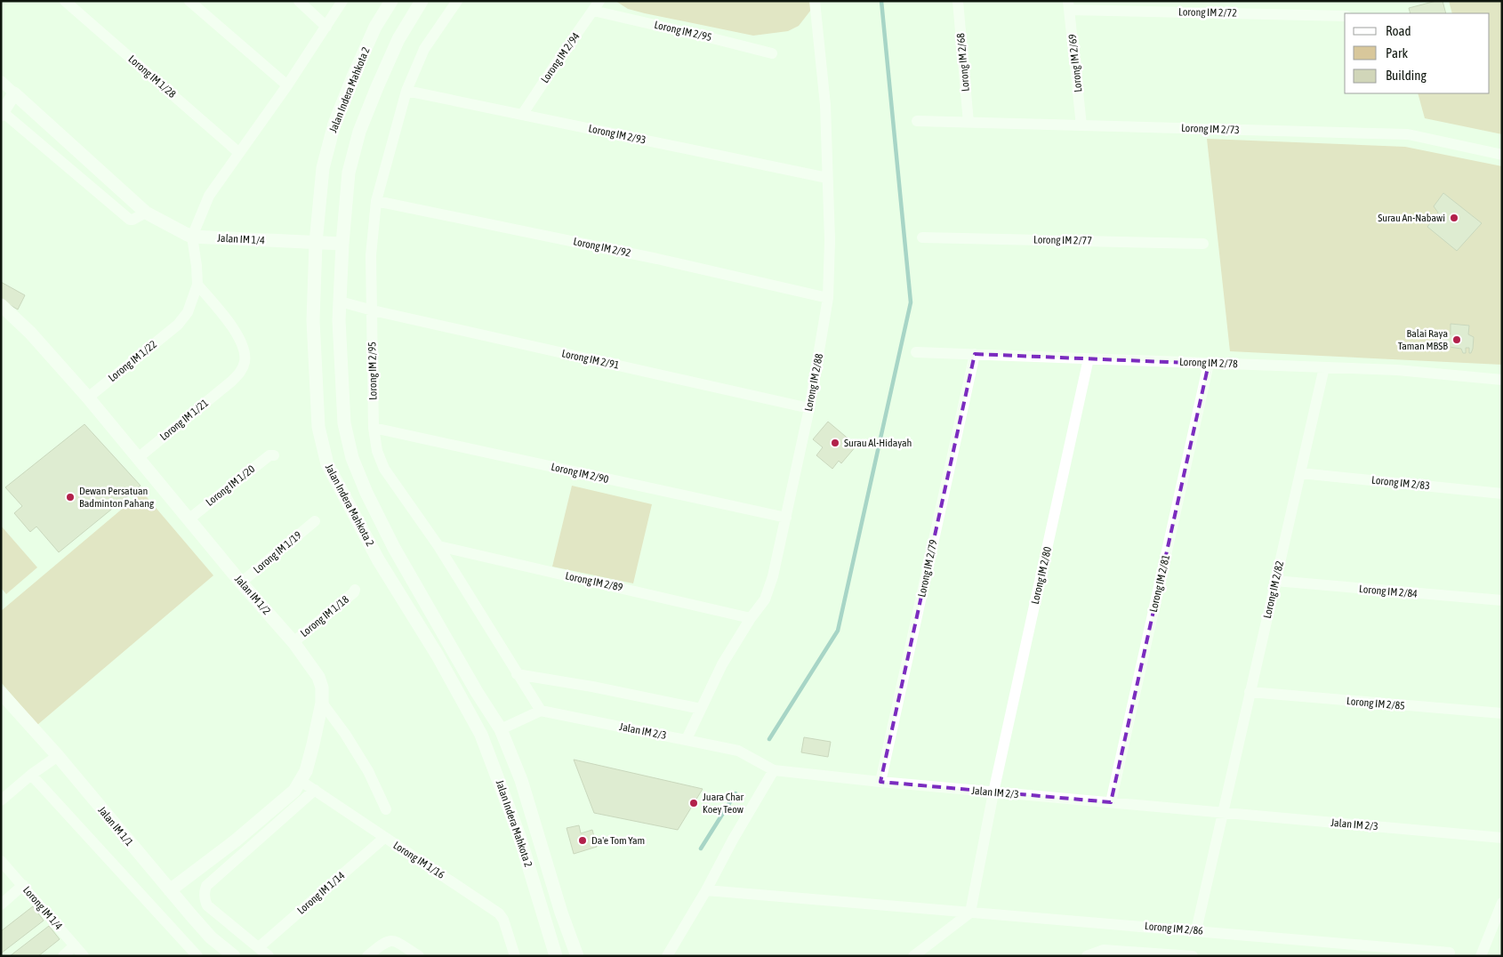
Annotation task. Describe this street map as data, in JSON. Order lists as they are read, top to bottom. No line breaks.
{"streets":{"street":["Lorong IM 2/72","Lorong IM 2/95","Lorong IM 2/94","Lorong IM 2/68","Lorong IM 2/69","Lorong IM 1/28","Jalan Indera Mahkota 2","Lorong IM 2/73","Lorong IM 2/93","Jalan IM 1/4","Lorong IM 2/77","Lorong IM 2/92","Lorong IM 2/91","Lorong IM 1/22","Lorong IM 2/78","Lorong IM 2/88","Lorong IM 1/21","Lorong IM 2/90","Lorong IM 2/83","Lorong IM 1/20","Lorong IM 1/19","Lorong IM 2/79","Lorong IM 2/80","Lorong IM 2/89","Lorong IM 2/81","Lorong IM 2/82","Lorong IM 2/84","Jalan IM 1/2","Lorong IM 1/18","Lorong IM 2/85","Jalan IM 2/3","Jalan IM 1/1","Lorong IM 1/16","Lorong IM 1/14","Lorong IM 1/4","Lorong IM 2/86"]},"crossings":[["Lorong IM 2/72","Lorong IM 2/69"],["Lorong IM 2/95","Lorong IM 2/94"],["Lorong IM 2/95","Lorong IM 2/93"],["Lorong IM 2/95","Lorong IM 2/92"],["Lorong IM 2/95","Lorong IM 2/91"],["Lorong IM 2/95","Lorong IM 2/90"],["Lorong IM 2/95","Lorong IM 2/89"],["Lorong IM 2/95","Jalan IM 2/3"],["Lorong IM 2/94","Lorong IM 2/93"],["Lorong IM 2/68","Lorong IM 2/73"],["Lorong IM 2/69","Lorong IM 2/73"],["Jalan Indera Mahkota 2","Jalan IM 1/4"],["Jalan Indera Mahkota 2","Lorong IM 2/91"],["Lorong IM 2/93","Lorong IM 2/88"],["Lorong IM 2/92","Lorong IM 2/88"],["Lorong IM 2/91","Lorong IM 2/88"],["Lorong IM 1/22","Lorong IM 1/21"],["Lorong IM 1/22","Jalan IM 1/2"],["Lorong IM 2/78","Lorong IM 2/79"],["Lorong IM 2/78","Lorong IM 2/80"],["Lorong IM 2/78","Lorong IM 2/81"],["Lorong IM 2/78","Lorong IM 2/82"],["Lorong IM 2/88","Lorong IM 2/90"],["Lorong IM 2/88","Lorong IM 2/89"],["Lorong IM 2/88","Jalan IM 2/3"],["Lorong IM 1/21","Jalan IM 1/2"],["Lorong IM 2/83","Lorong IM 2/82"],["Lorong IM 1/20","Jalan IM 1/2"],["Lorong IM 1/19","Jalan IM 1/2"],["Lorong IM 2/79","Jalan IM 2/3"],["Lorong IM 2/80","Jalan IM 2/3"],["Lorong IM 2/80","Lorong IM 2/86"],["Lorong IM 2/81","Jalan IM 2/3"],["Lorong IM 2/82","Lorong IM 2/84"],["Lorong IM 2/82","Lorong IM 2/85"],["Lorong IM 2/82","Jalan IM 2/3"],["Lorong IM 2/82","Lorong IM 2/86"],["Jalan IM 1/2","Lorong IM 1/18"],["Jalan IM 1/2","Jalan IM 1/1"],["Jalan IM 1/2","Lorong IM 1/16"],["Lorong IM 1/16","Lorong IM 1/14"]],"places":["Surau An-Nabawi","Balai Raya Taman MBSB","Surau Al-Hidayah","Dewan Persatuan Badminton Pahang","Juara Char Koey Teow","Da'e Tom Yam"],"legend":["Road","Park","Building"]}
